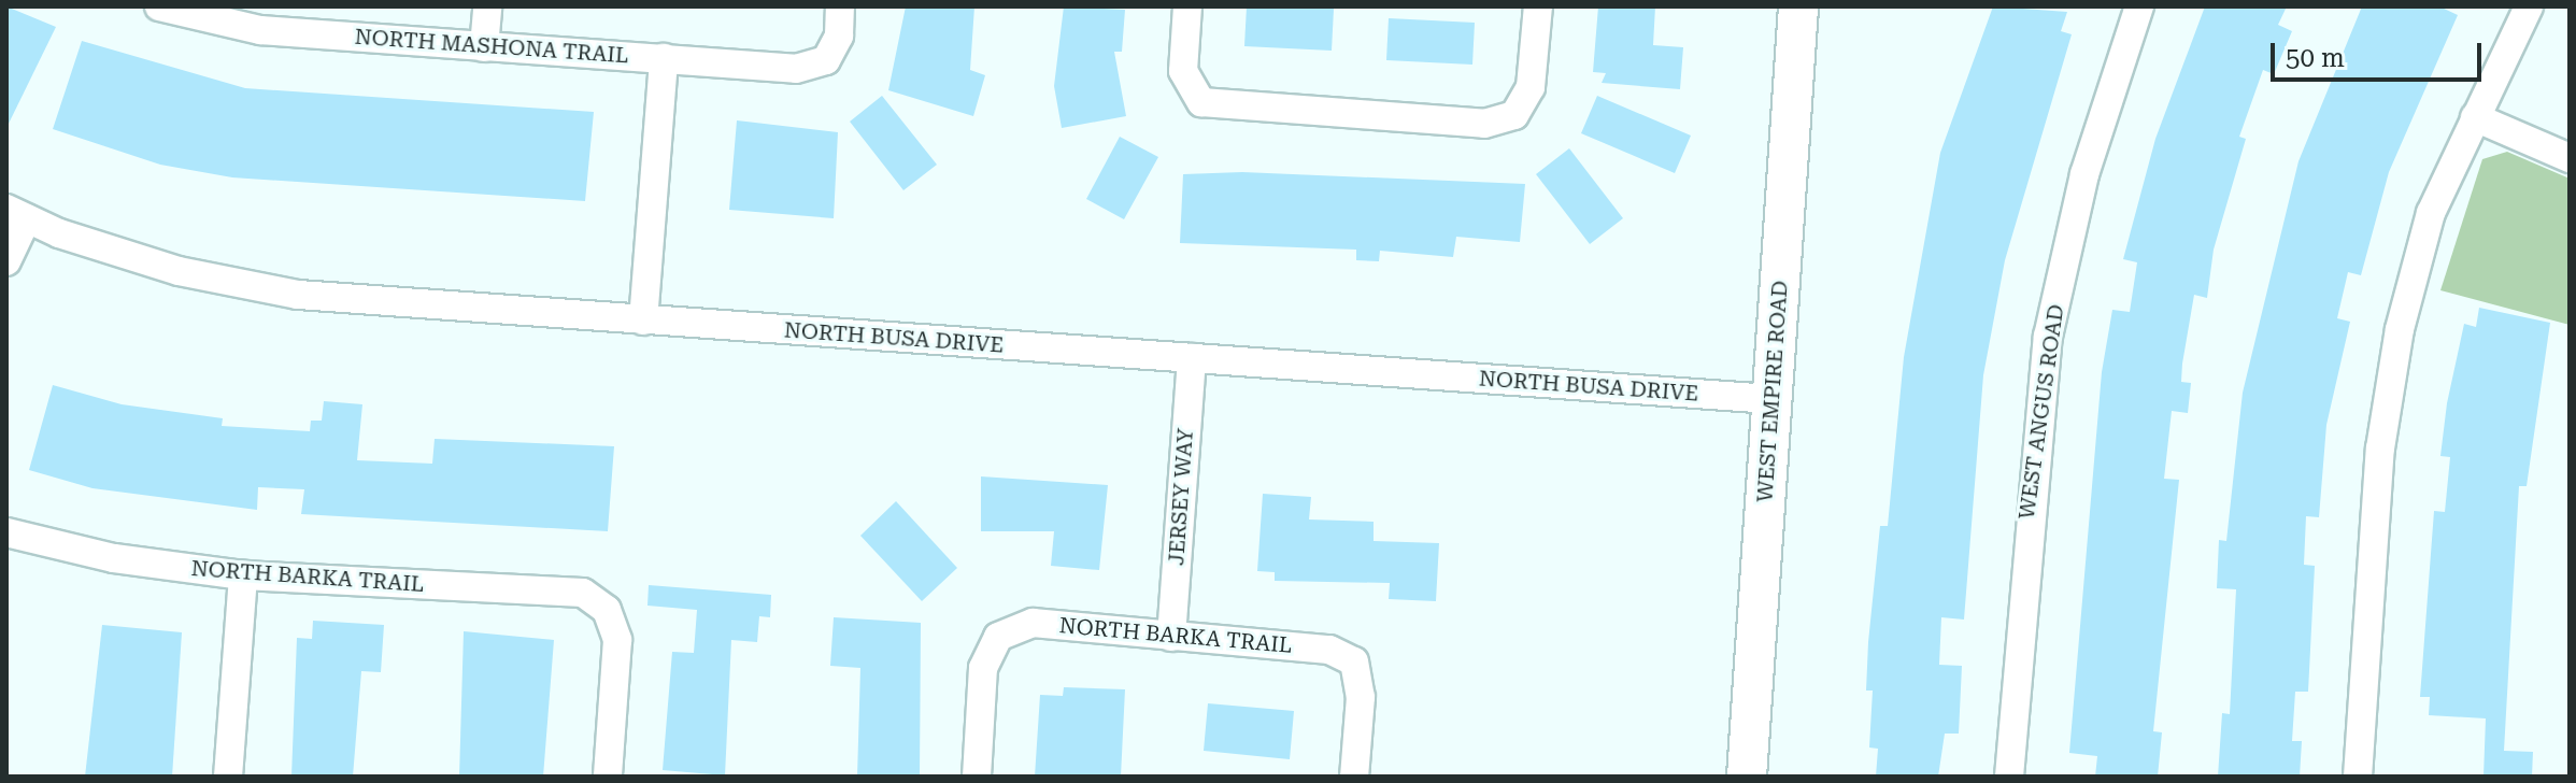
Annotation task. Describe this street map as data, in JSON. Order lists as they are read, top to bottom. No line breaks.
{"streets":{"street":["NORTH MASHONA TRAIL","NORTH BUSA DRIVE","WEST EMPIRE ROAD","WEST ANGUS ROAD","JERSEY WAY","NORTH BARKA TRAIL"]},"crossings":[["NORTH BUSA DRIVE","WEST EMPIRE ROAD"],["NORTH BUSA DRIVE","JERSEY WAY"],["JERSEY WAY","NORTH BARKA TRAIL"]],"scale_bar":"50 m"}
